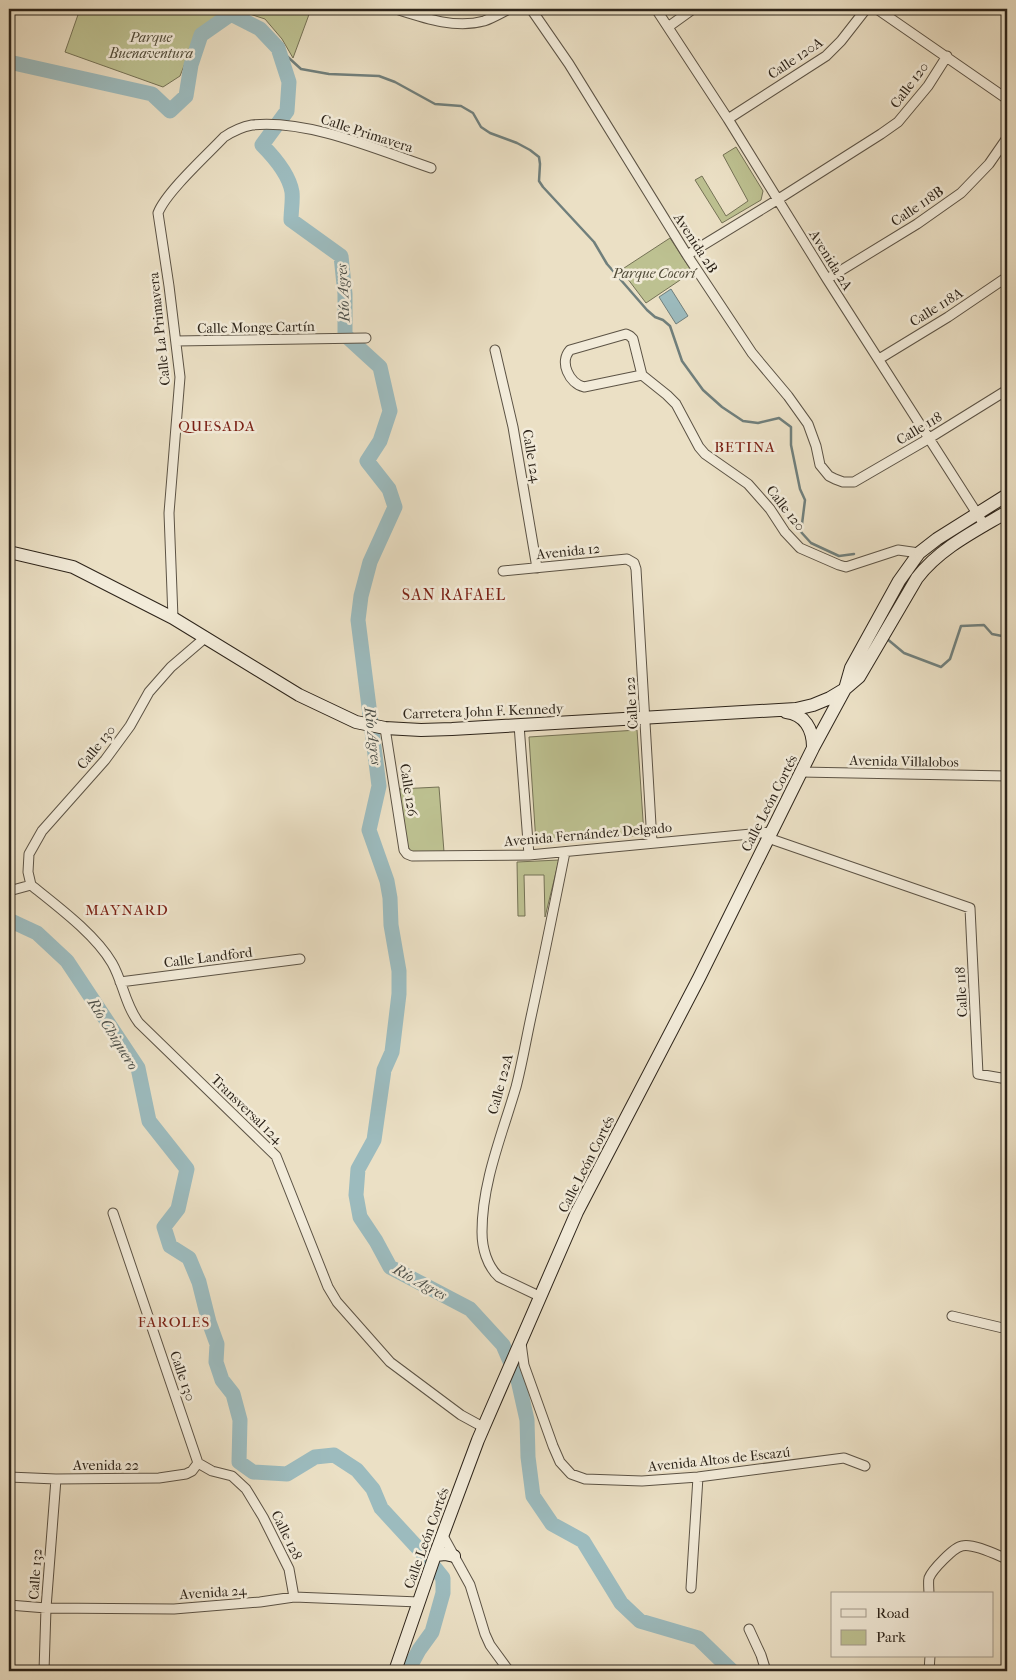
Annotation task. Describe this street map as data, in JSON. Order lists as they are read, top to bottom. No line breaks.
{"streets":{"main road":["Carretera John F. Kennedy","Calle León Cortés"],"street":["Calle 120A","Calle 120","Calle Primavera","Calle 118B","Avenida 2B","Avenida 2A","Calle 118A","Calle Monge Cartín","Calle La Primavera","Calle 118","Calle 124","Avenida 12","Calle 122","Calle 130","Avenida Villalobos","Calle 126","Avenida Fernández Delgado","Calle Landford","Calle 122A","Transversal 124","Avenida Altos de Escazú","Avenida 22","Calle 128","Calle 132","Avenida 24"]},"crossings":[["Calle 120A","Avenida 2A"],["Calle 120","Avenida 2B"],["Calle 120","Avenida 2A"],["Calle 120","Calle León Cortés"],["Calle Primavera","Calle La Primavera"],["Calle 118B","Avenida 2A"],["Avenida 2B","Calle 118"],["Avenida 2A","Calle 118A"],["Avenida 2A","Calle 118"],["Avenida 2A","Calle León Cortés"],["Calle Monge Cartín","Calle La Primavera"],["Calle La Primavera","Carretera John F. Kennedy"],["Calle 118","Avenida Fernández Delgado"],["Calle 124","Avenida 12"],["Avenida 12","Calle 122"],["Calle 122","Carretera John F. Kennedy"],["Calle 122","Avenida Fernández Delgado"],["Carretera John F. Kennedy","Calle 130"],["Carretera John F. Kennedy","Calle 126"],["Carretera John F. Kennedy","Calle León Cortés"],["Calle 130","Transversal 124"],["Calle 130","Avenida 22"],["Calle 130","Calle 128"],["Avenida Villalobos","Calle León Cortés"],["Calle 126","Avenida Fernández Delgado"],["Calle León Cortés","Avenida Fernández Delgado"],["Calle León Cortés","Calle 122A"],["Calle León Cortés","Transversal 124"],["Calle León Cortés","Avenida Altos de Escazú"],["Calle León Cortés","Avenida 24"],["Avenida Fernández Delgado","Calle 122A"],["Calle Landford","Transversal 124"],["Avenida 22","Calle 128"],["Avenida 22","Calle 132"],["Calle 128","Avenida 24"],["Calle 132","Avenida 24"]],"districts":["QUESADA","BETINA","SAN RAFAEL","MAYNARD","FAROLES"],"water":["Río Agres","Río Chiquero"],"parks":["Parque Buenaventura","Parque Cocorí"],"legend":["Road","Park"]}
